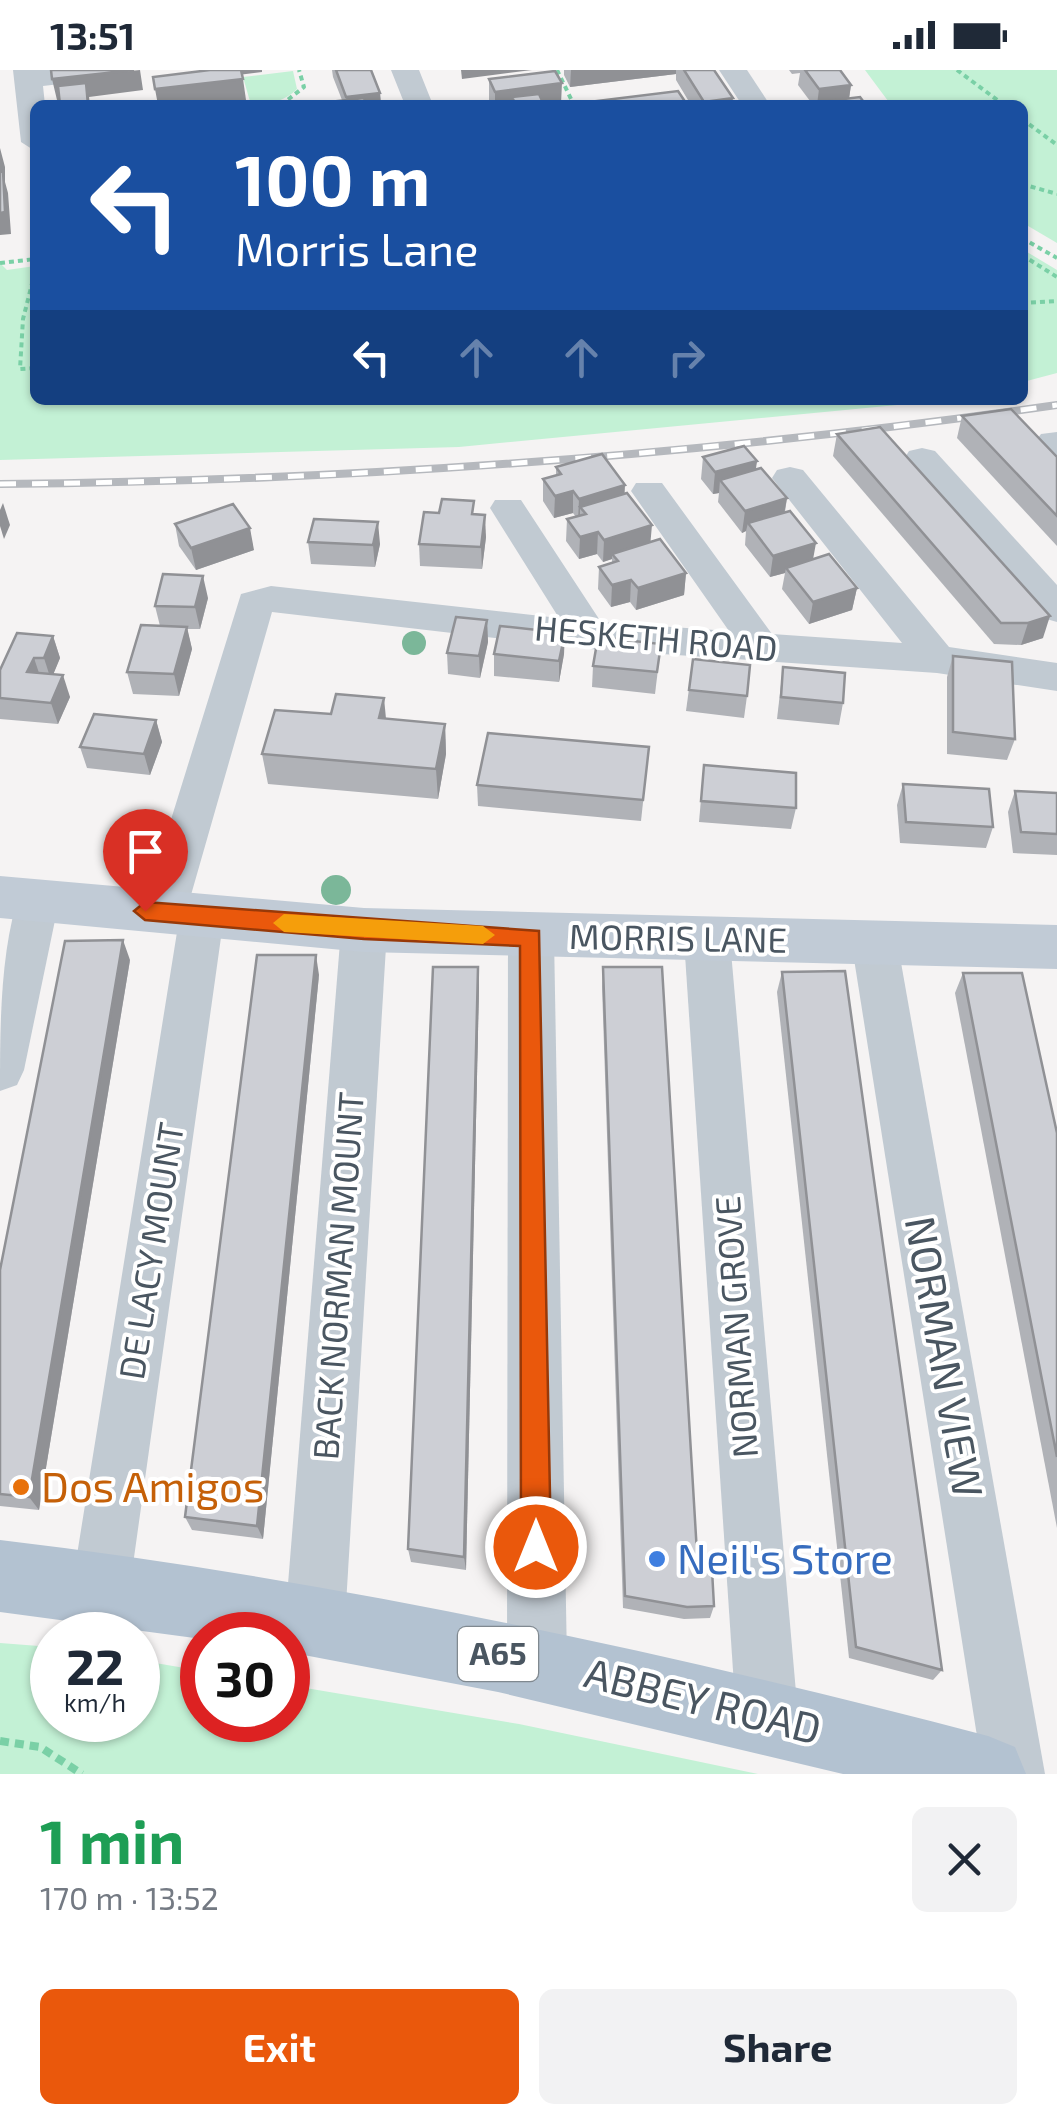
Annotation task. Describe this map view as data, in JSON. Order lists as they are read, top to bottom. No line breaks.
{"streets":{"main road":["A65","ABBEY ROAD"],"street":["HESKETH ROAD","MORRIS LANE","DE LACY MOUNT","BACK NORMAN MOUNT","NORMAN GROVE","NORMAN VIEW"]},"crossings":[["HESKETH ROAD","DE LACY MOUNT"],["MORRIS LANE","DE LACY MOUNT"],["MORRIS LANE","BACK NORMAN MOUNT"],["MORRIS LANE","NORMAN GROVE"],["MORRIS LANE","NORMAN VIEW"],["DE LACY MOUNT","ABBEY ROAD"],["BACK NORMAN MOUNT","ABBEY ROAD"],["NORMAN GROVE","ABBEY ROAD"]],"places":["Dos Amigos","Neil's Store"],"page":{"status":"13:51","turn":["100 m","Morris Lane"],"speed":"22 km/h","limit":"30","heading":["1 min","170 m · 13:52"],"buttons":["Exit","Share"]}}
